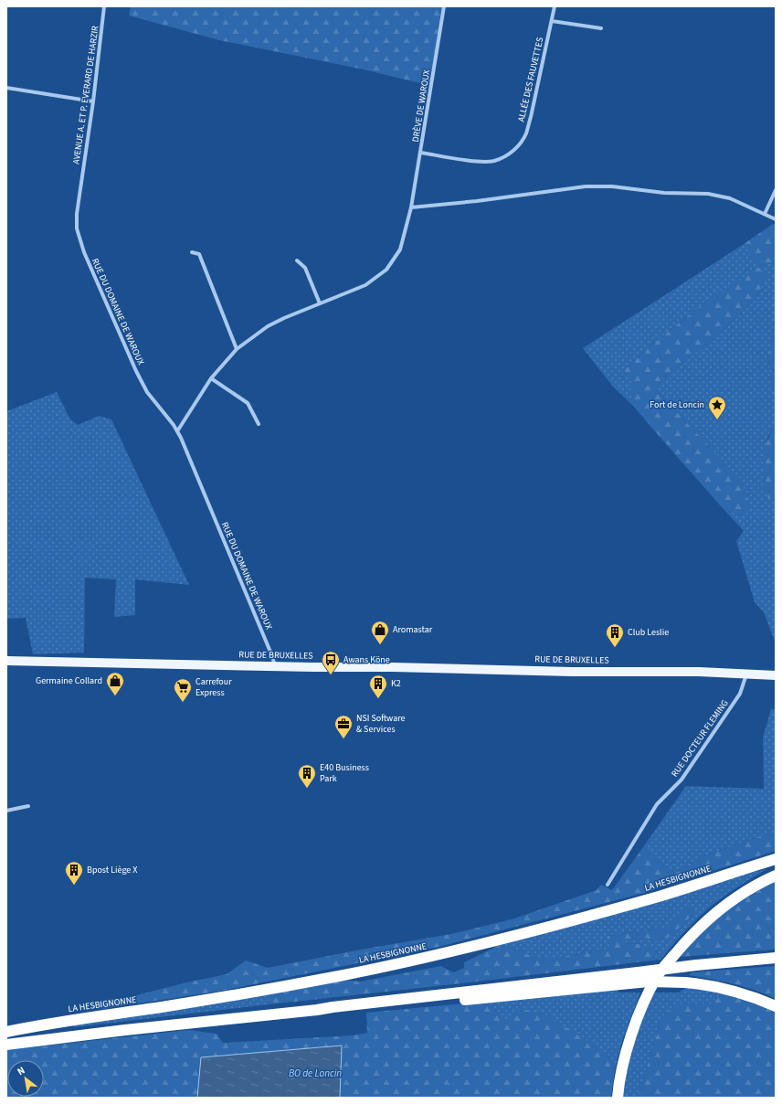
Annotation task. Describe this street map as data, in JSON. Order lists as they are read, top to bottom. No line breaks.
{"streets":{"highway":["LA HESBIGNONNE"],"main road":["RUE DE BRUXELLES"],"street":["ALLÉE DES FAUVETTES","AVENUE A. ET P. EVERARD DE HARZIR","DRÈVE DE WAROUX","RUE DU DOMAINE DE WAROUX","RUE DOCTEUR FLEMING"]},"crossings":[["ALLÉE DES FAUVETTES","DRÈVE DE WAROUX"],["AVENUE A. ET P. EVERARD DE HARZIR","RUE DU DOMAINE DE WAROUX"],["RUE DU DOMAINE DE WAROUX","RUE DE BRUXELLES"],["RUE DE BRUXELLES","RUE DOCTEUR FLEMING"]],"water":["BO de Loncin"],"places":{"place":["Fort de Loncin"],"shop":["Aromastar","Germaine Collard"],"building":["Club Leslie","K2","E40 Business Park","Bpost Liège X"],"bus stop":["Awans Köne"],"supermarket":["Carrefour Express"],"office":["NSI Software & Services"]},"north":"top left"}
